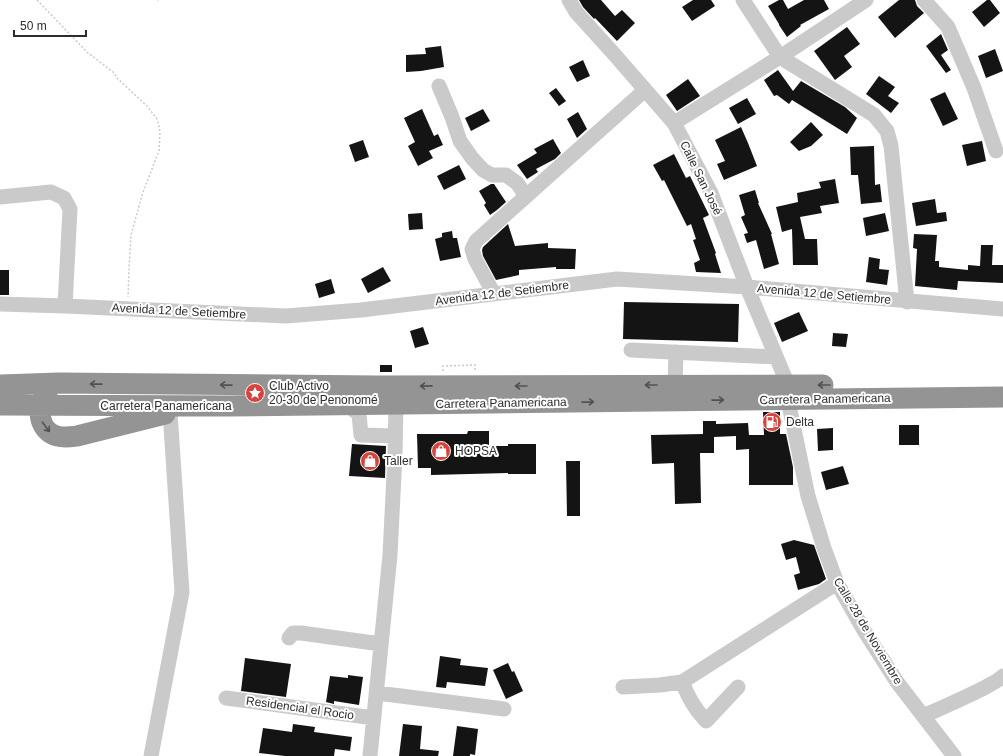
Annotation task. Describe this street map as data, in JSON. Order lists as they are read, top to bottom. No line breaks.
{"streets":{"highway":["Carretera Panamericana"],"street":["Calle San José","Avenida 12 de Setiembre","Calle 28 de Noviembre","Residencial el Rocio"]},"crossings":[["Calle San José","Avenida 12 de Setiembre"],["Calle San José","Carretera Panamericana"],["Calle San José","Calle 28 de Noviembre"],["Carretera Panamericana","Calle 28 de Noviembre"]],"places":{"place":["Club Activo 20-30 de Penonomé"],"fuel station":["Delta"],"shop":["HOPSA","Taller"]},"scale_bar":"50 m"}
